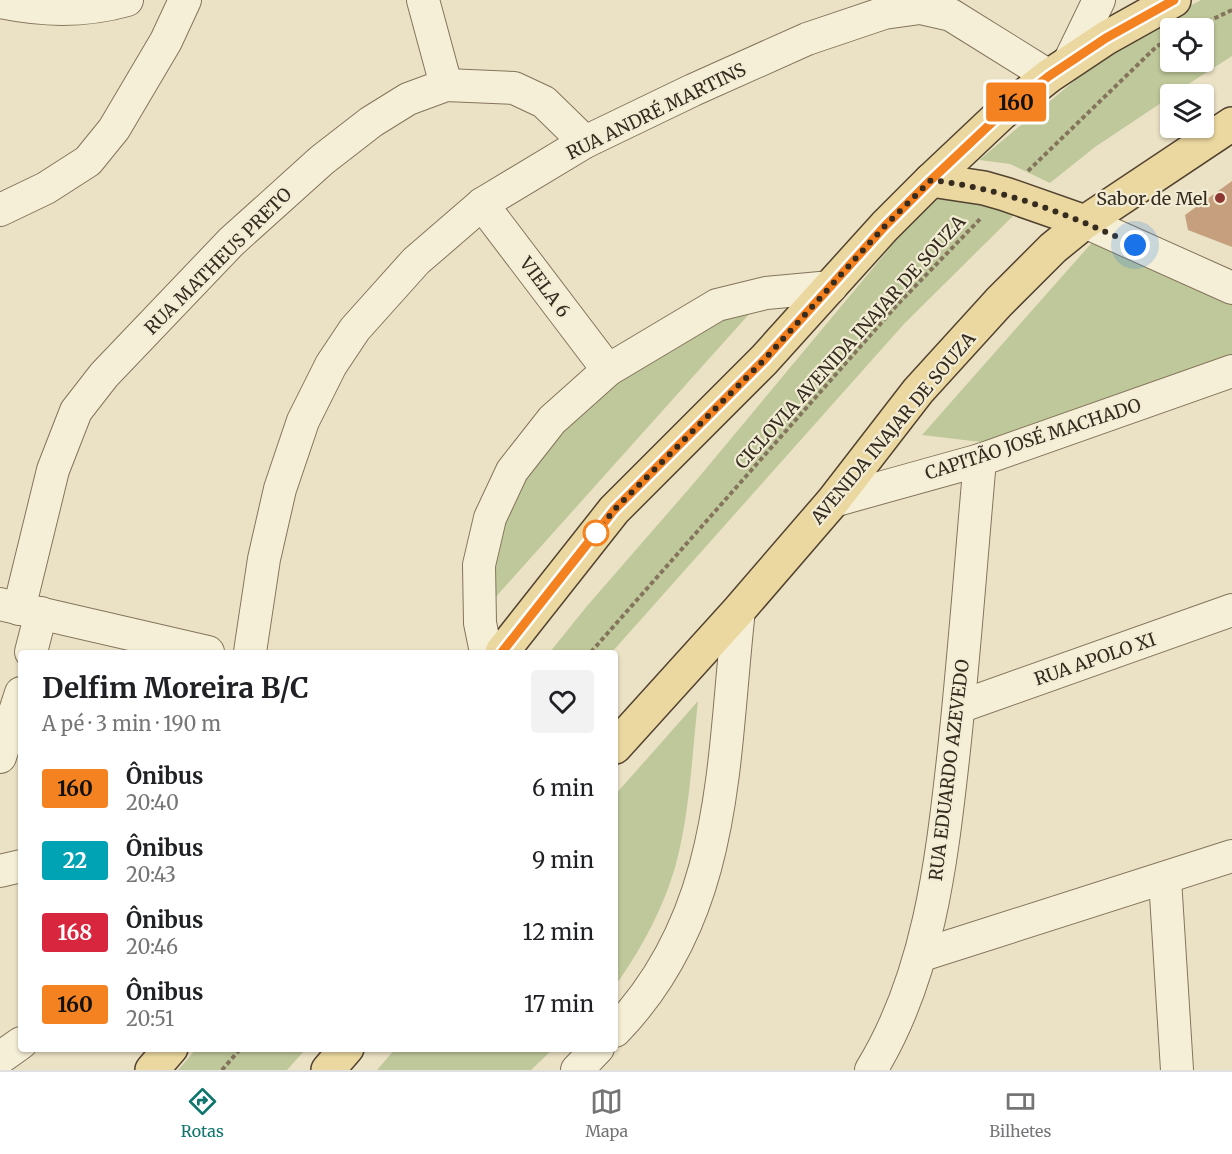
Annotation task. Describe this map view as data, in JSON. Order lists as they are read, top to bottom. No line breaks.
{"streets":{"main road":["AVENIDA INAJAR DE SOUZA"],"street":["RUA ANDRÉ MARTINS","RUA MATHEUS PRETO","VIELA 6","CAPITÃO JOSÉ MACHADO","RUA APOLO XI","RUA EDUARDO AZEVEDO"],"path":["CICLOVIA AVENIDA INAJAR DE SOUZA"]},"crossings":[["RUA ANDRÉ MARTINS","RUA MATHEUS PRETO"],["RUA ANDRÉ MARTINS","VIELA 6"],["AVENIDA INAJAR DE SOUZA","CAPITÃO JOSÉ MACHADO"],["CAPITÃO JOSÉ MACHADO","RUA EDUARDO AZEVEDO"],["RUA APOLO XI","RUA EDUARDO AZEVEDO"]],"places":["Sabor de Mel"],"lines":["bus line 160"],"page":{"on_map":"160","heading":["Delfim Moreira B/C","A pé · 3 min · 190 m"],"list":[{"mark":"160","name":"Ônibus","note":"20:40","value":"6 min"},{"mark":"22","name":"Ônibus","note":"20:43","value":"9 min"},{"mark":"168","name":"Ônibus","note":"20:46","value":"12 min"},{"mark":"160","name":"Ônibus","note":"20:51","value":"17 min"}],"tabs":["Rotas","Mapa","Bilhetes"]}}
